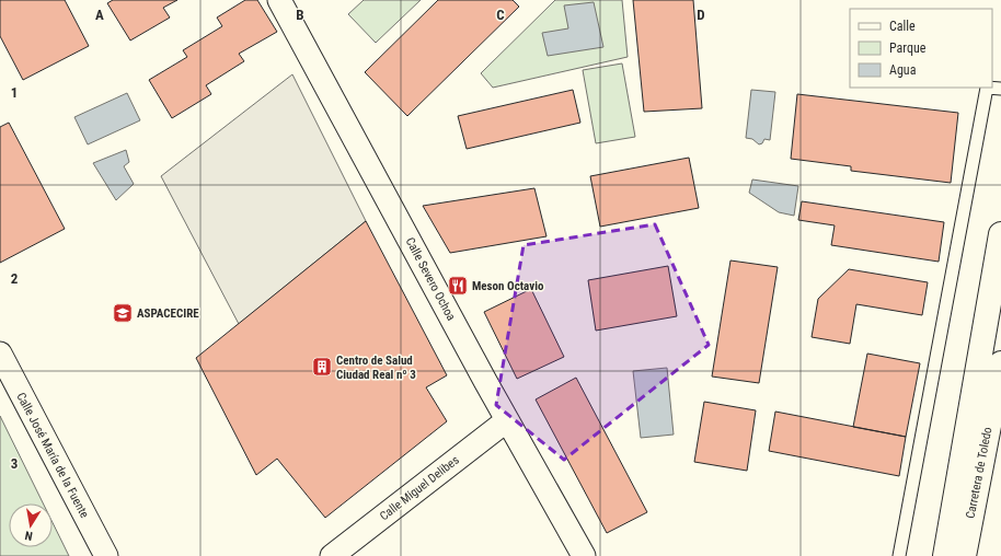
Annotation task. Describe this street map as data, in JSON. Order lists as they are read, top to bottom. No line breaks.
{"streets":{"highway":["Carretera de Toledo"],"street":["Calle Severo Ochoa","Calle José María de la Fuente","Calle Miguel Delibes"]},"crossings":[["Calle Severo Ochoa","Calle Miguel Delibes"]],"places":{"restaurant":["Meson Octavio"],"school or university":["ASPACECIRE"],"building":["Centro de Salud Ciudad Real nº 3"]},"legend":["Calle","Parque","Agua"],"north":"bottom","grid":{"columns":["A","B","C","D"],"rows":["1","2","3"]}}
